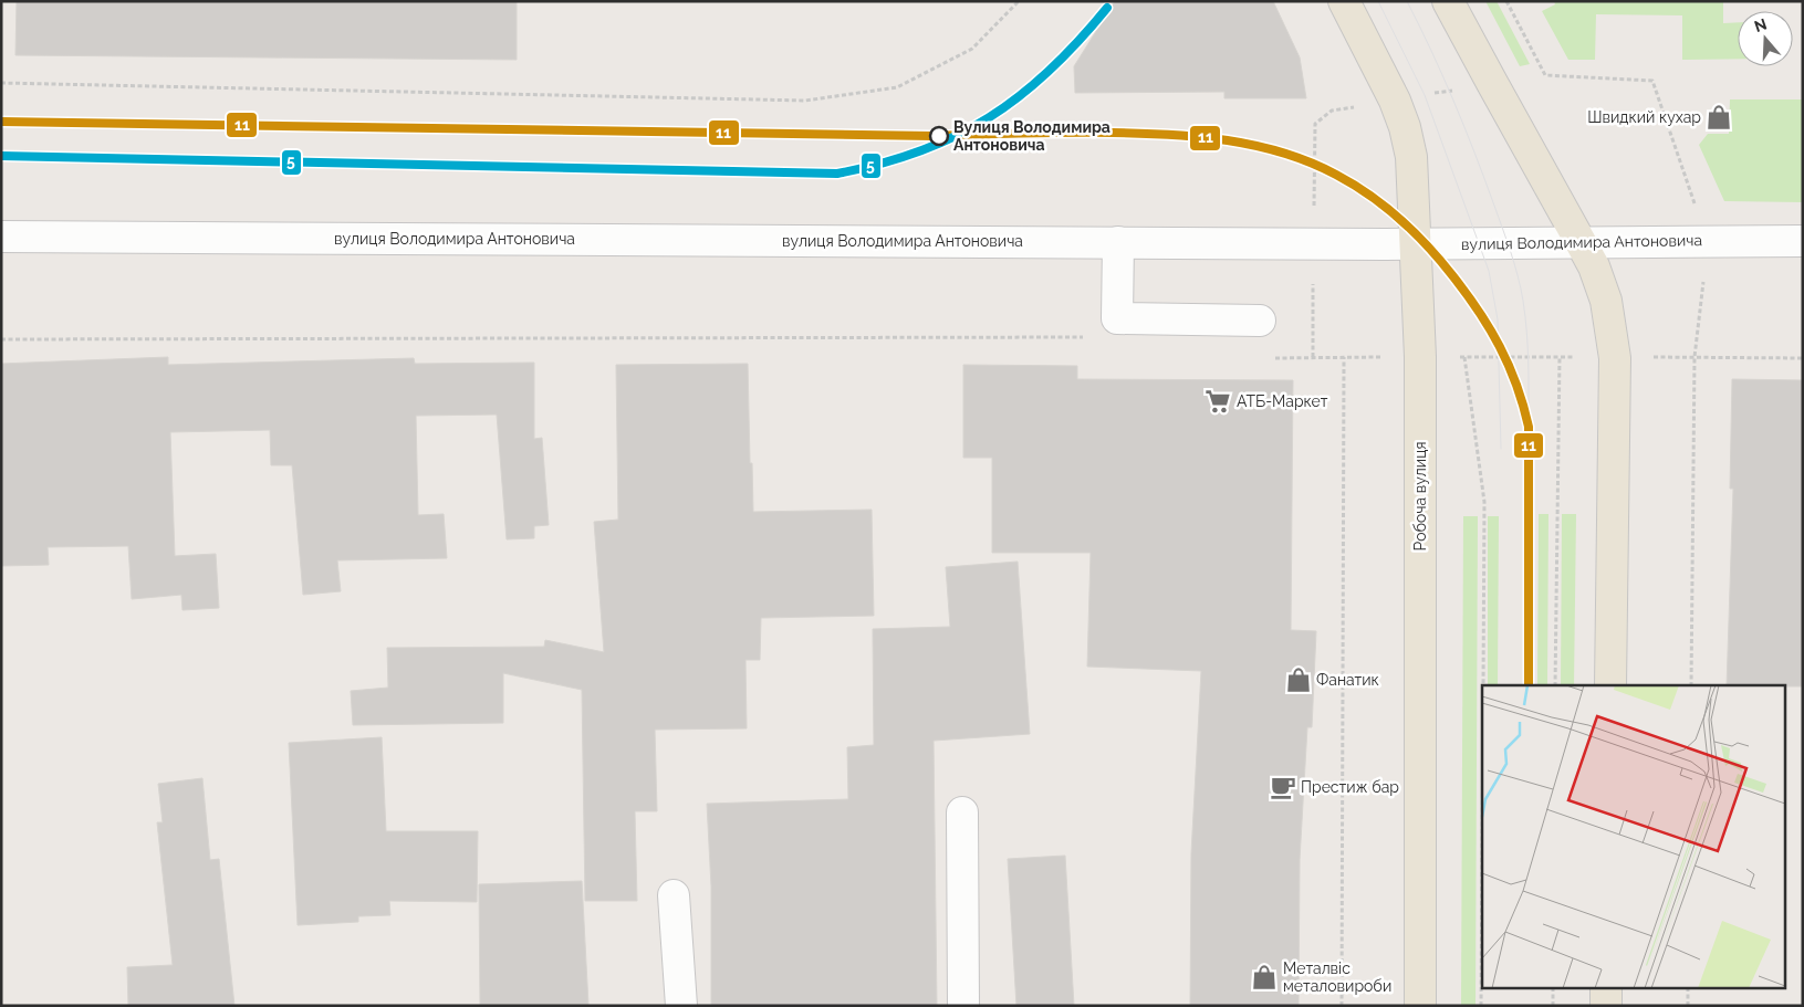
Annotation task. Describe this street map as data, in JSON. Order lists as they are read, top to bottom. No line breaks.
{"streets":{"main road":["Робоча вулиця"],"street":["вулиця Володимира Антоновича"]},"crossings":[["вулиця Володимира Антоновича","Робоча вулиця"]],"places":{"shop":["Швидкий кухар","Фанатик","Металвіс металовироби"],"other":["Вулиця Володимира Антоновича"],"supermarket":["АТБ-Маркет"],"cafe":["Престиж бар"]},"lines":["transit line 5","transit line 11"],"north":"top"}
